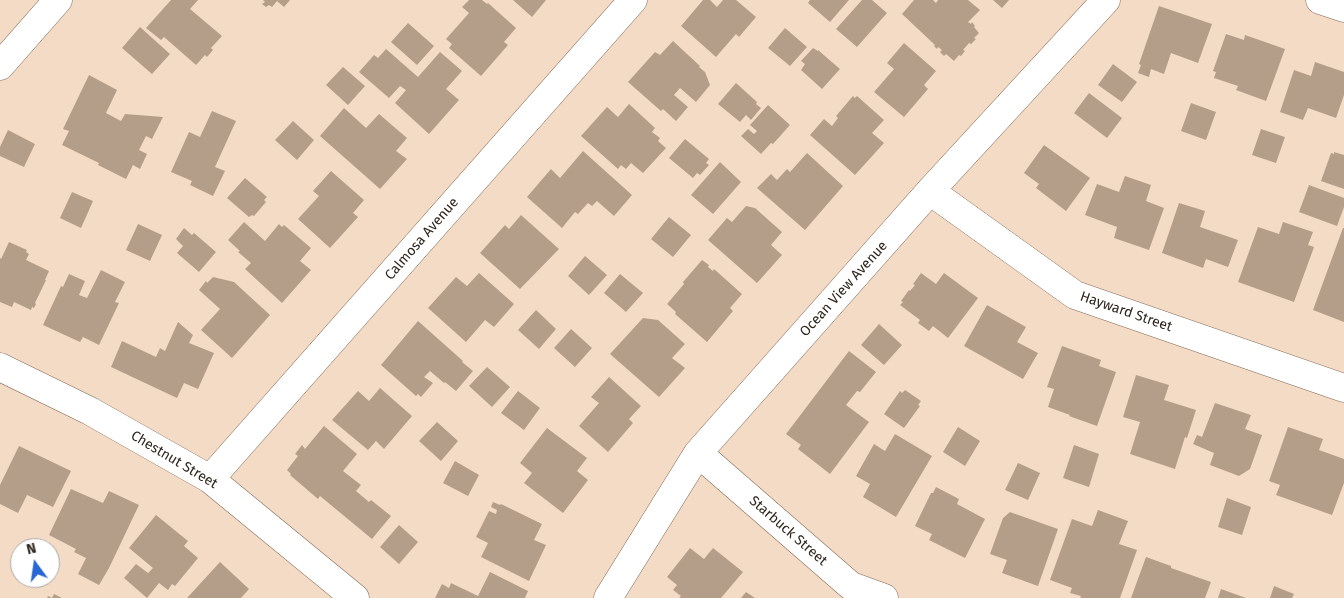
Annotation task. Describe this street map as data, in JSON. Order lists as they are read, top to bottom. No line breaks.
{"streets":{"street":["Calmosa Avenue","Ocean View Avenue","Hayward Street","Chestnut Street","Starbuck Street"]},"crossings":[["Calmosa Avenue","Chestnut Street"],["Ocean View Avenue","Hayward Street"],["Ocean View Avenue","Starbuck Street"]],"north":"top"}
